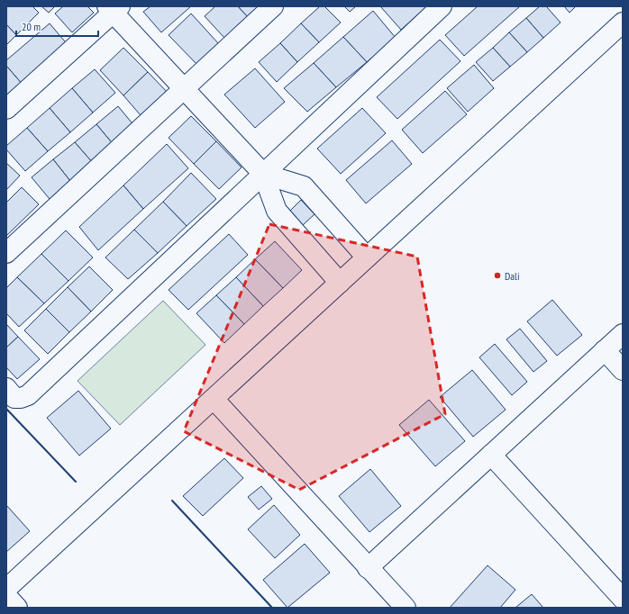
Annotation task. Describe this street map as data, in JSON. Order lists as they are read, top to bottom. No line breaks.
{"places":["Dali"],"scale_bar":"20 m"}
